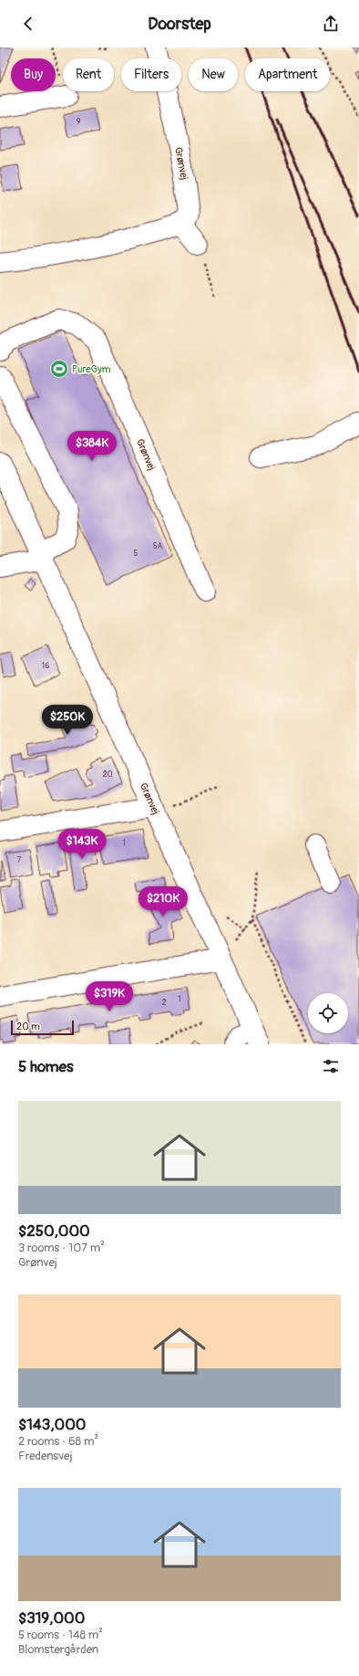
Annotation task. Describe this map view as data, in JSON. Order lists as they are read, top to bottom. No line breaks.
{"streets":{"street":["Grønvej"]},"places":{"sports":["PureGym"]},"house_numbers":["9","5A","5","16","20","1","7","1","2"],"scale_bar":"20 m","page":{"header":"Doorstep","chip":["Buy","Rent","Filters","New","Apartment"],"price":["$384K","$250K","$143K","$210K","$319K"],"scale":"20 m","heading":"5 homes","list":[{"name":"$250,000","note":"3 rooms · 107 m² · Grønvej"},{"name":"$143,000","note":"2 rooms · 68 m² · Fredensvej"},{"name":"$319,000","note":"5 rooms · 148 m² · Blomstergården"}]}}
